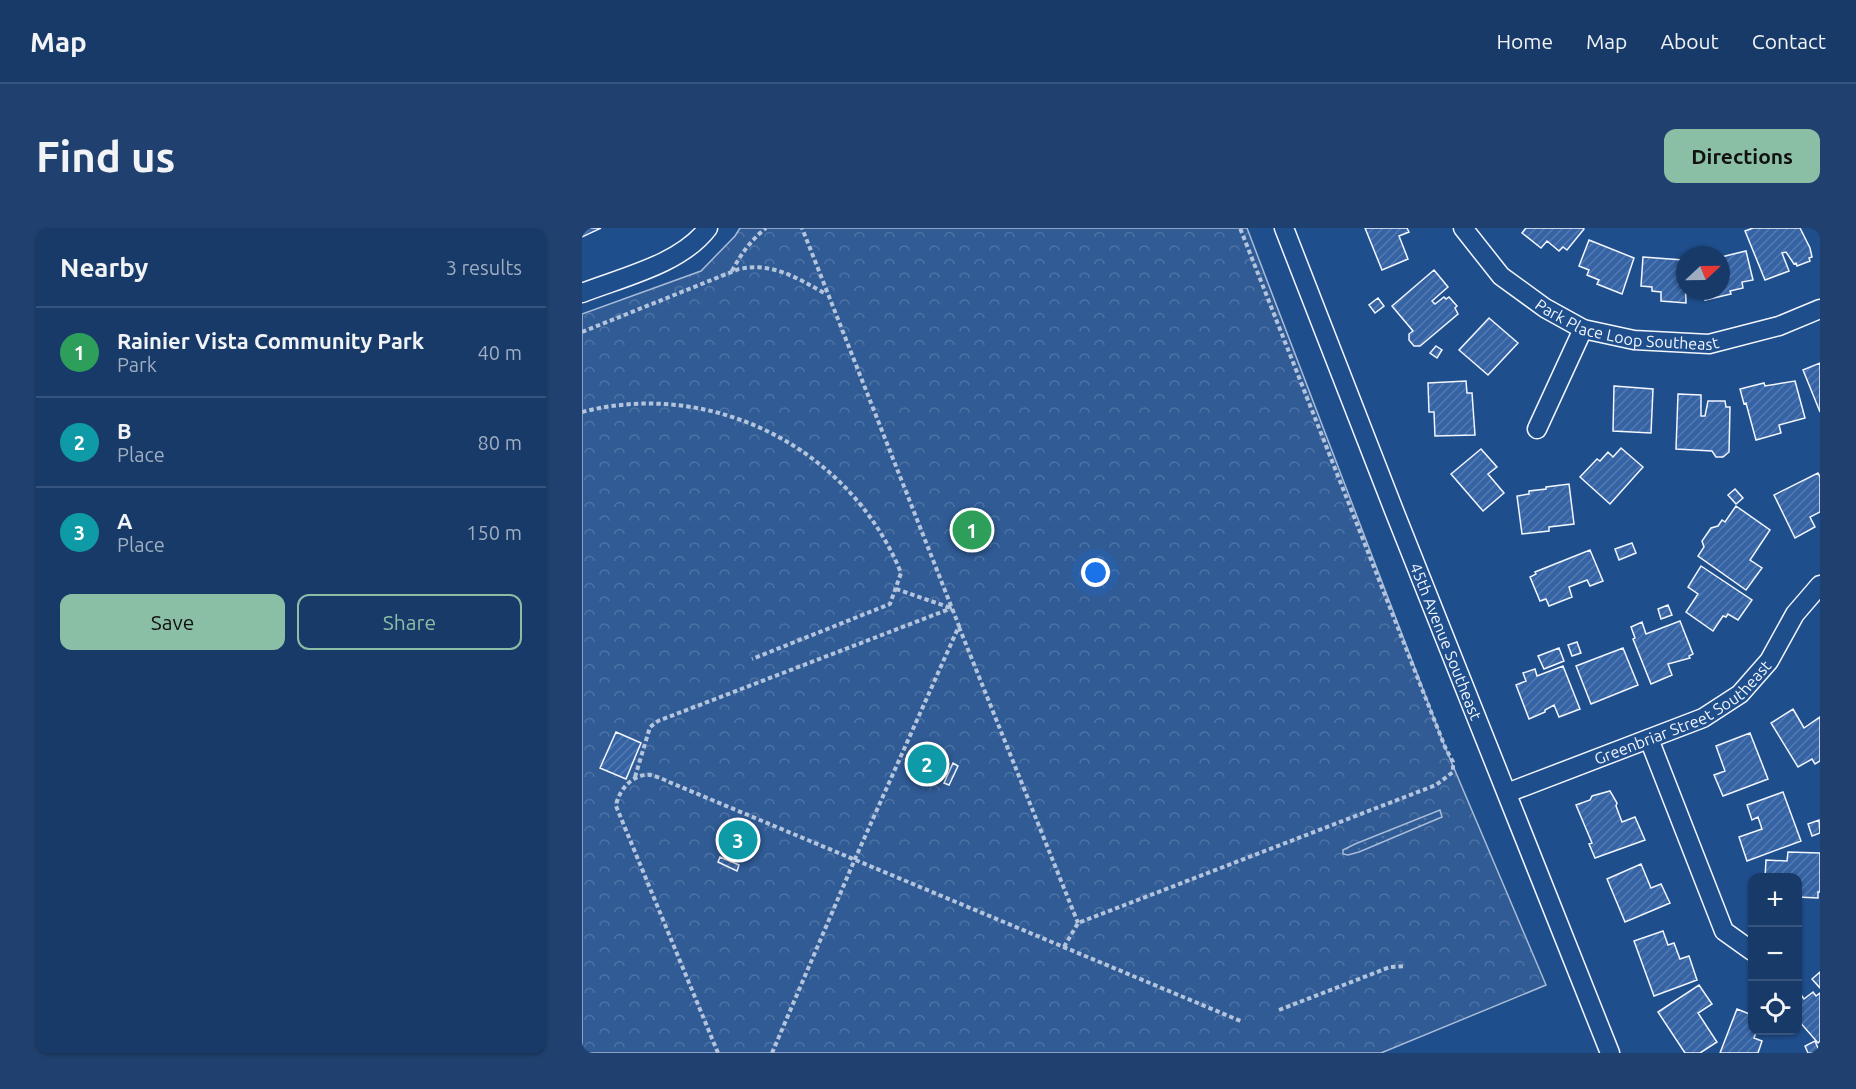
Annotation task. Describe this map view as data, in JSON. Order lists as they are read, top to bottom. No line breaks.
{"streets":{"street":["Park Place Loop Southeast","45th Avenue Southeast","Greenbriar Street Southeast"]},"crossings":[["45th Avenue Southeast","Greenbriar Street Southeast"]],"north":"right","page":{"header":"Map","nav":["Home","Map","About","Contact"],"buttons":["Directions",["Save","Share"]],"title":"Find us","heading":["Nearby","3 results"],"list":[{"mark":"1","name":"Rainier Vista Community Park","note":"Park","value":"40 m"},{"mark":"2","name":"B","note":"Place","value":"80 m"},{"mark":"3","name":"A","note":"Place","value":"150 m"}],"pins":["1","2","3"],"map_buttons":["+","−"]}}
